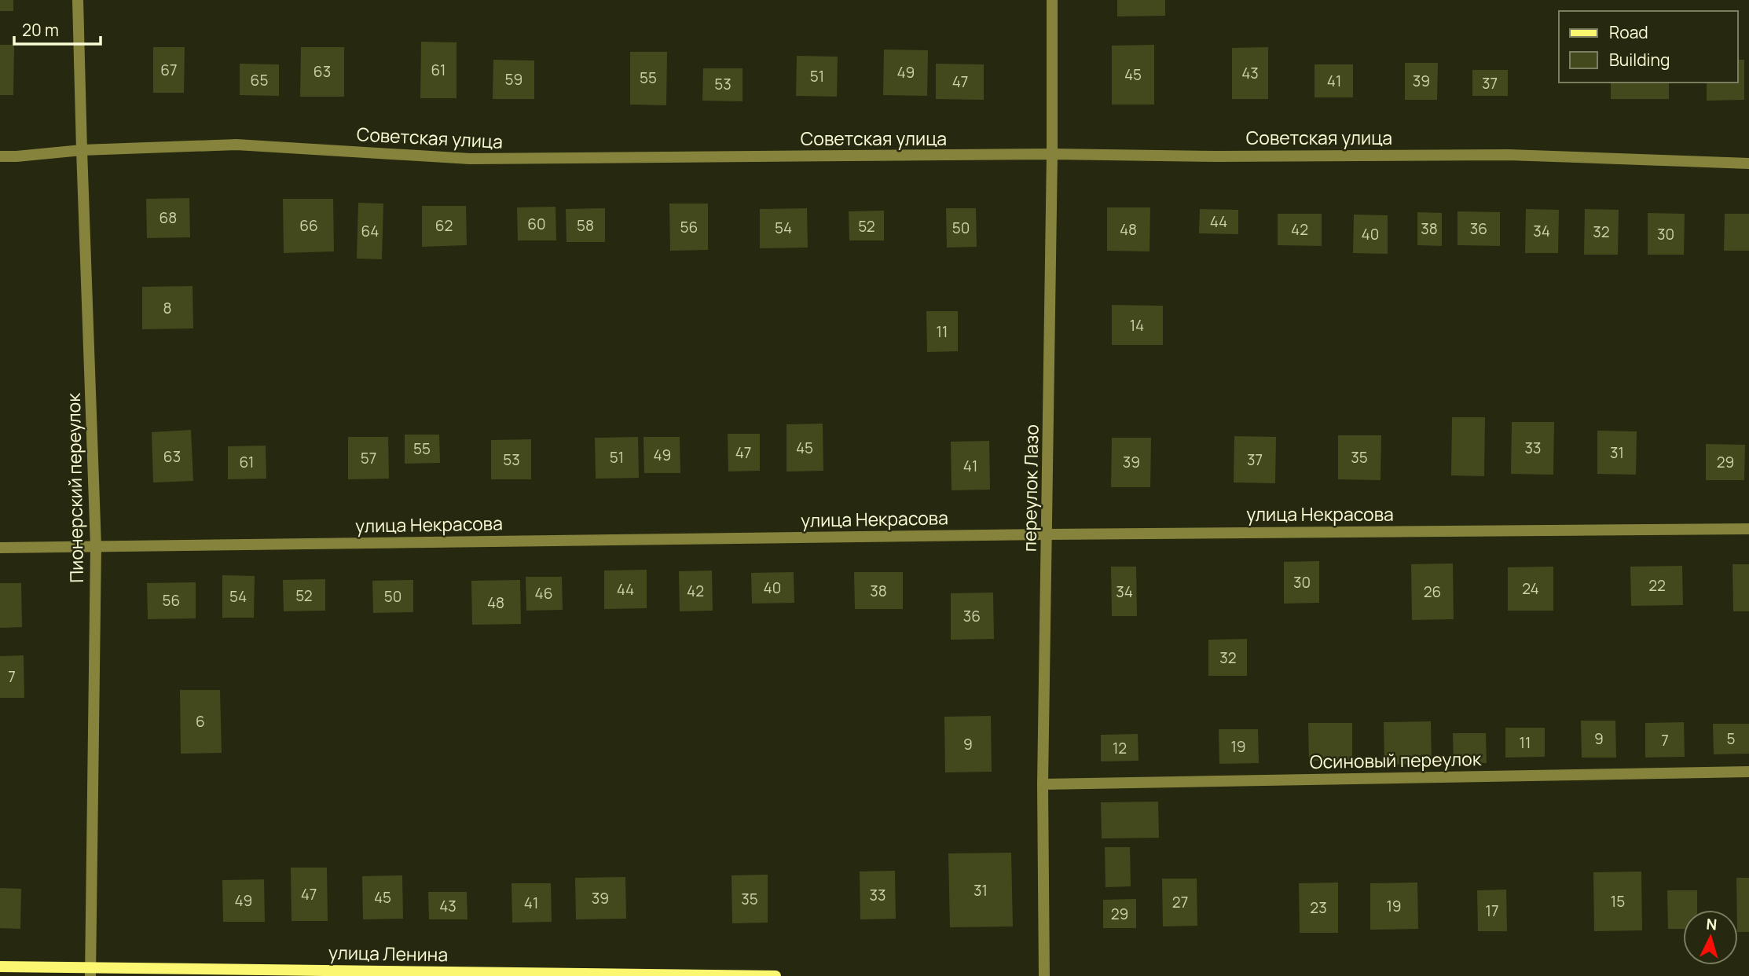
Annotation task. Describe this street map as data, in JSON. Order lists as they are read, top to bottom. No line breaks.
{"streets":{"main road":["улица Ленина"],"street":["Советская улица","Пионерский переулок","переулок Лазо","улица Некрасова","Осиновый переулок"]},"crossings":[["Советская улица","Пионерский переулок"],["Советская улица","переулок Лазо"],["Пионерский переулок","улица Некрасова"],["Пионерский переулок","улица Ленина"],["переулок Лазо","улица Некрасова"],["переулок Лазо","Осиновый переулок"]],"house_numbers":["67","61","63","49","43","45","51","55","59","65","41","39","47","37","53","68","44","60","66","62","58","52","56","54","50","38","36","48","42","64","34","32","40","30","8","14","11","45","33","55","47","31","49","63","51","35","57","53","37","61","39","29","41","30","22","40","24","44","42","38","34","26","46","52","54","50","56","48","36","32","7","6","9","5","7","11","9","19","12","31","47","33","45","39","35","49","15","27","41","43","19","23","17","29"],"legend":["Road","Building"],"scale_bar":"20 m","north":"top"}
